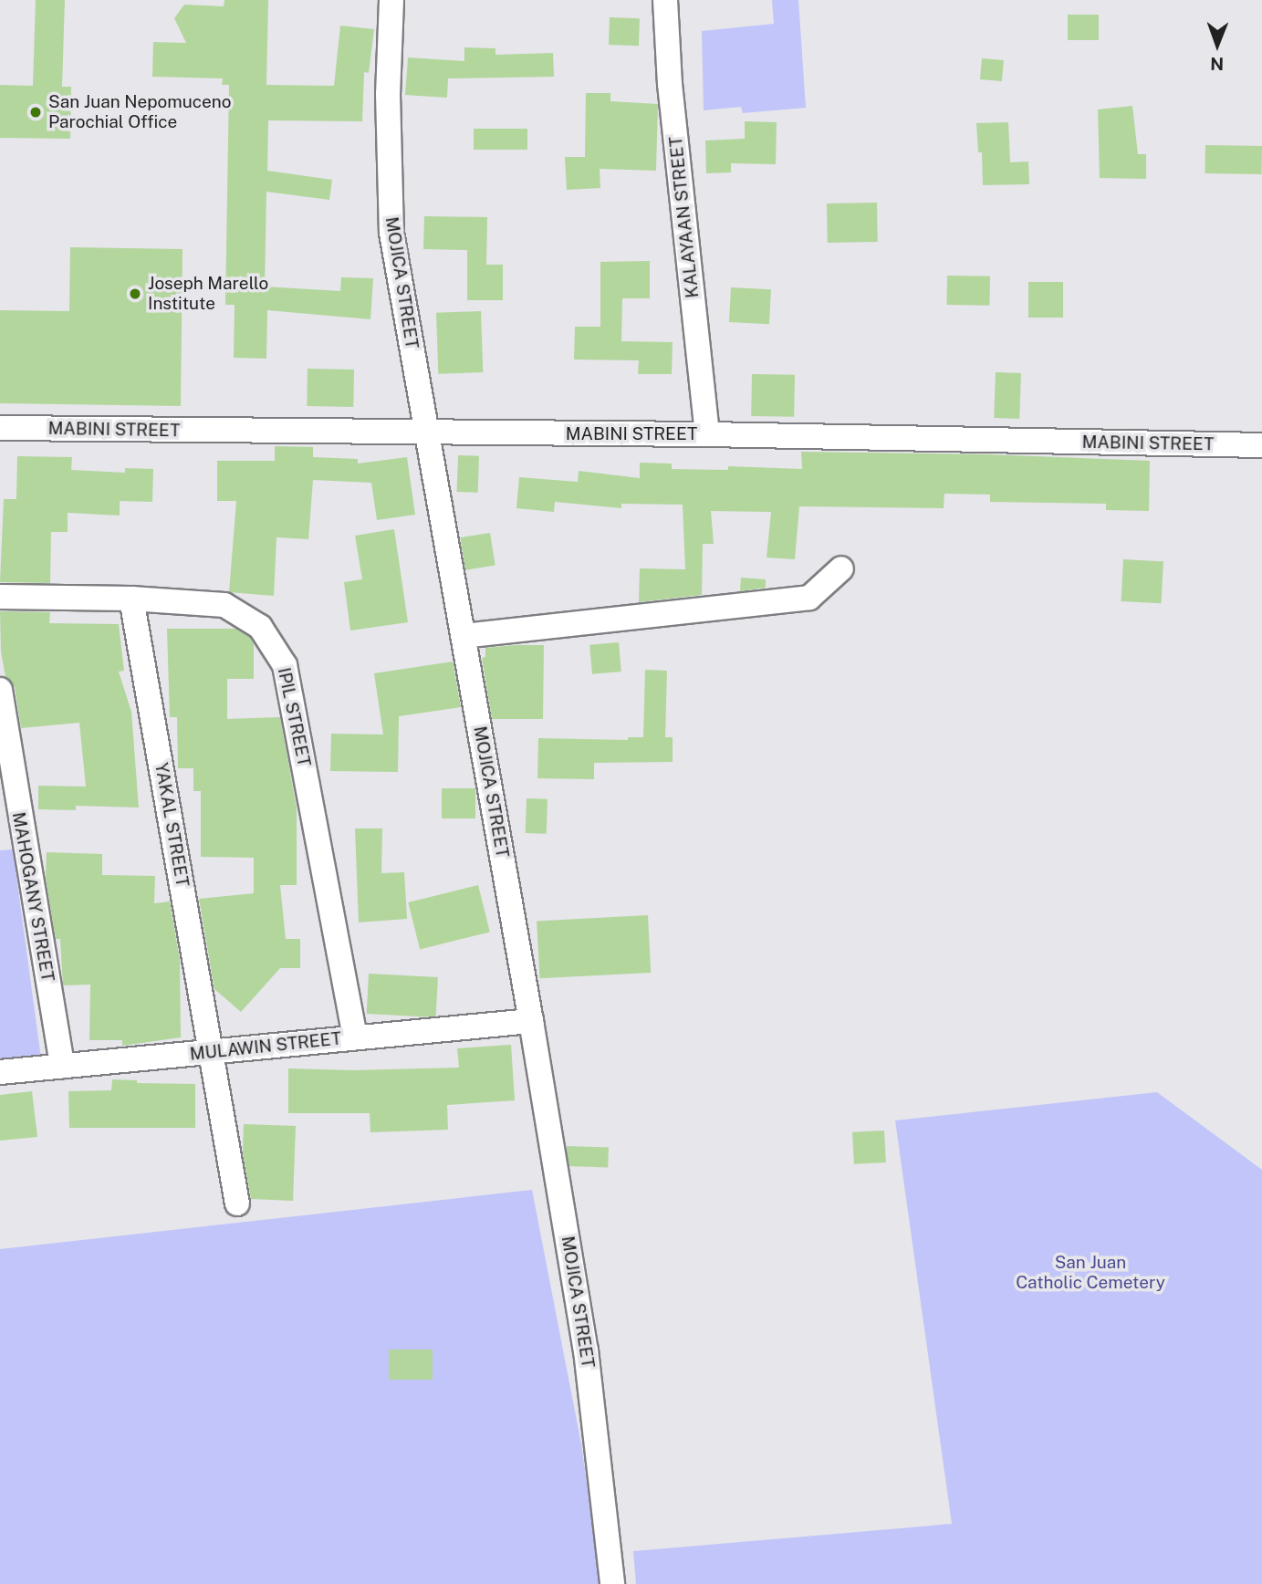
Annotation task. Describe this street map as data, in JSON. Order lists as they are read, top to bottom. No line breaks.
{"streets":{"street":["KALAYAAN STREET","MOJICA STREET","MABINI STREET","IPIL STREET","YAKAL STREET","MAHOGANY STREET","MULAWIN STREET"]},"crossings":[["KALAYAAN STREET","MABINI STREET"],["MOJICA STREET","MABINI STREET"],["MOJICA STREET","MULAWIN STREET"],["IPIL STREET","YAKAL STREET"],["IPIL STREET","MULAWIN STREET"],["YAKAL STREET","MULAWIN STREET"],["MAHOGANY STREET","MULAWIN STREET"]],"parks":["San Juan Catholic Cemetery"],"places":["San Juan Nepomuceno Parochial Office","Joseph Marello Institute"],"north":"bottom"}
